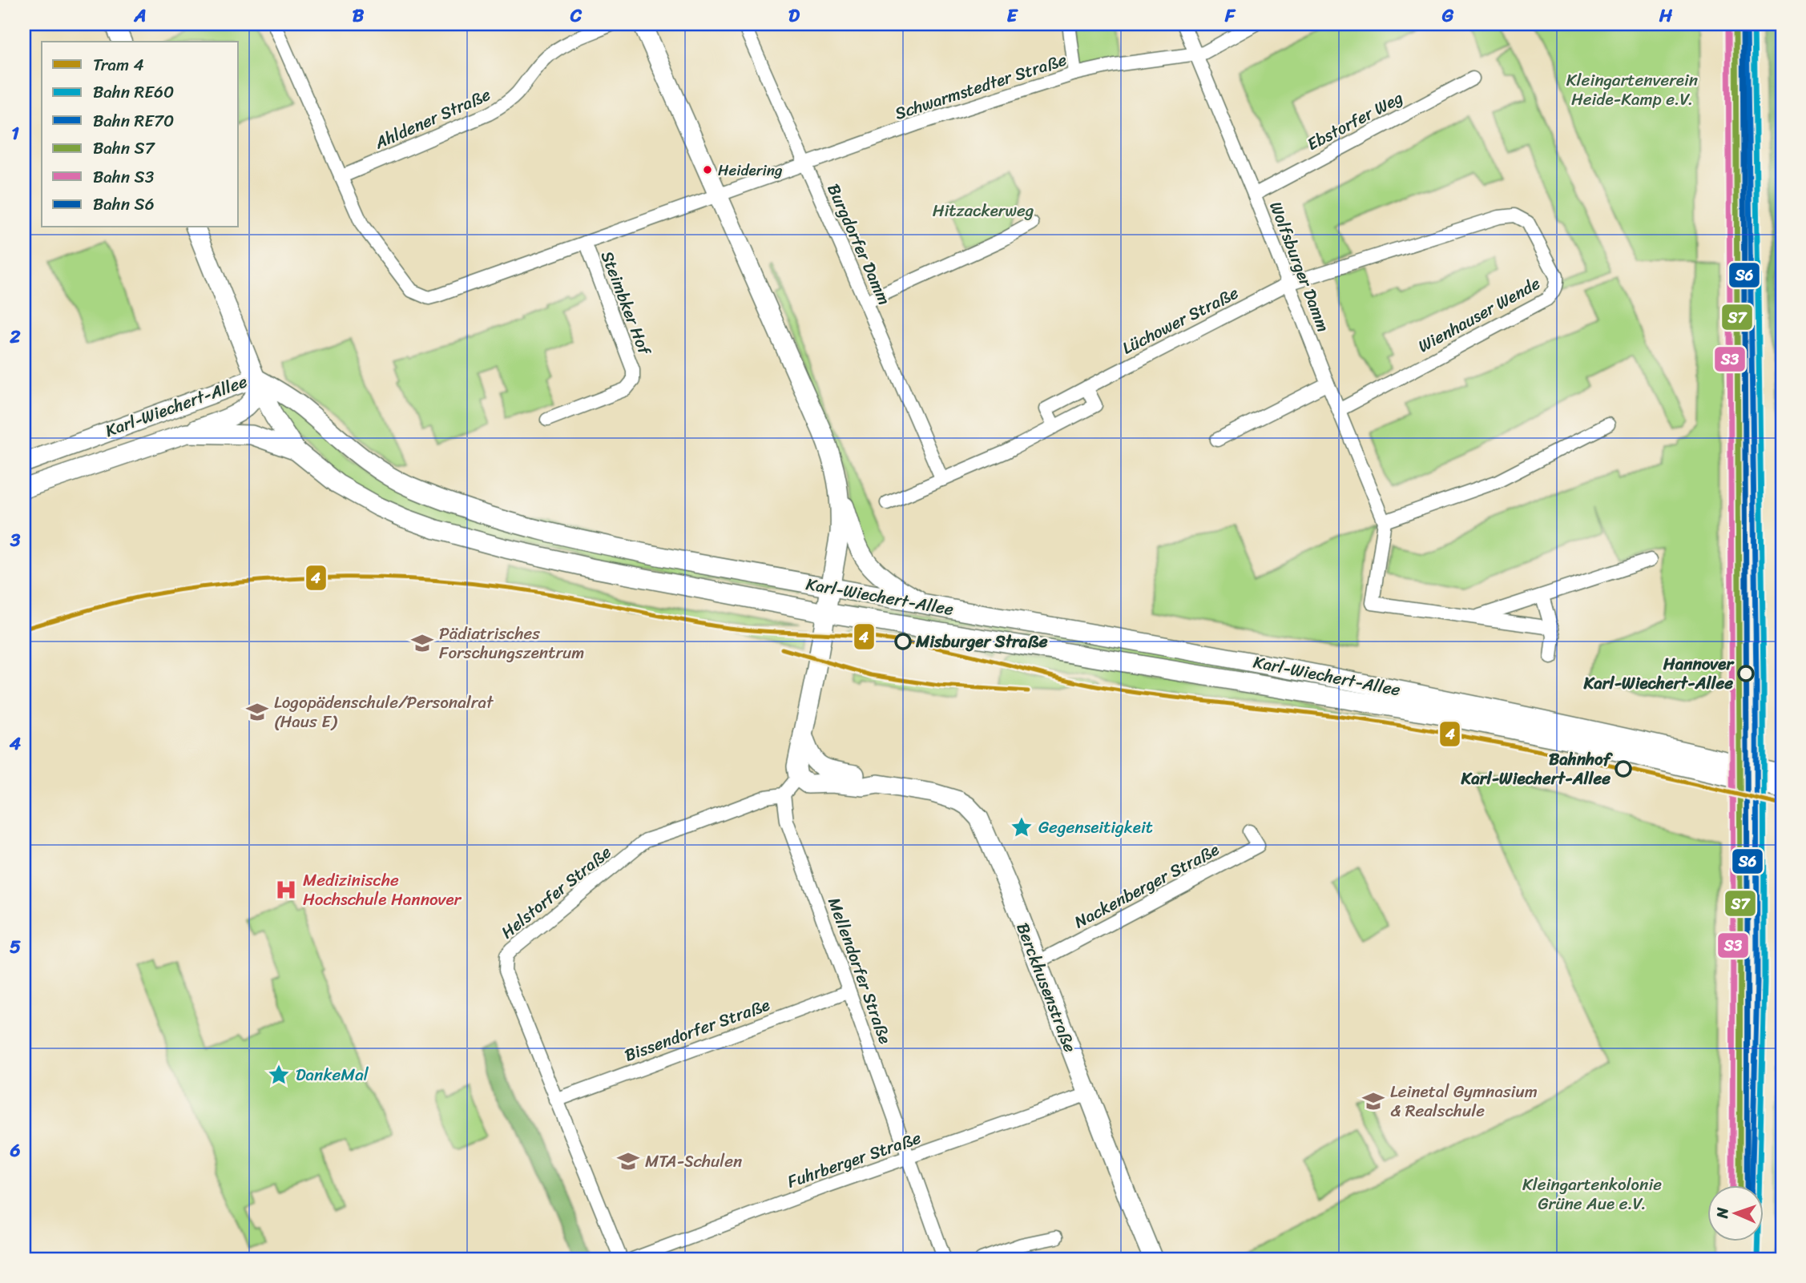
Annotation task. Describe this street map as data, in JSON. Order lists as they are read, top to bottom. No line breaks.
{"streets":{"main road":["Karl-Wiechert-Allee","Berckhusenstraße"],"street":["Schwarmstedter Straße","Ahldener Straße","Ebstorfer Weg","Burgdorfer Damm","Wolfsburger Damm","Steimbker Hof","Wienhauser Wende","Lüchower Straße","Nackenberger Straße","Helstorfer Straße","Mellendorfer Straße","Bissendorfer Straße","Fuhrberger Straße"]},"crossings":[["Schwarmstedter Straße","Burgdorfer Damm"],["Schwarmstedter Straße","Wolfsburger Damm"],["Ebstorfer Weg","Wolfsburger Damm"],["Wolfsburger Damm","Wienhauser Wende"],["Wolfsburger Damm","Lüchower Straße"],["Wienhauser Wende","Lüchower Straße"],["Nackenberger Straße","Berckhusenstraße"],["Helstorfer Straße","Mellendorfer Straße"],["Helstorfer Straße","Bissendorfer Straße"],["Mellendorfer Straße","Bissendorfer Straße"],["Mellendorfer Straße","Fuhrberger Straße"],["Berckhusenstraße","Fuhrberger Straße"]],"parks":["Kleingartenverein Heide-Kamp e.V.","Hitzackerweg","Kleingartenkolonie Grüne Aue e.V."],"places":{"other":["Heidering","Misburger Straße","Hannover Karl-Wiechert-Allee","Bahnhof Karl-Wiechert-Allee"],"school or university":["Pädiatrisches Forschungszentrum","Logopädenschule/Personalrat (Haus E)","Leinetal Gymnasium & Realschule","MTA-Schulen"],"place":["Gegenseitigkeit","DankeMal"],"hospital":["Medizinische Hochschule Hannover"]},"lines":["rail line RE60","rail line RE70","rail line S7","rail line S3","rail line S6","tram line 4"],"legend":["Tram 4","Bahn RE60","Bahn RE70","Bahn S7","Bahn S3","Bahn S6"],"north":"left","grid":{"columns":["A","B","C","D","E","F","G","H"],"rows":["1","2","3","4","5","6"]}}
